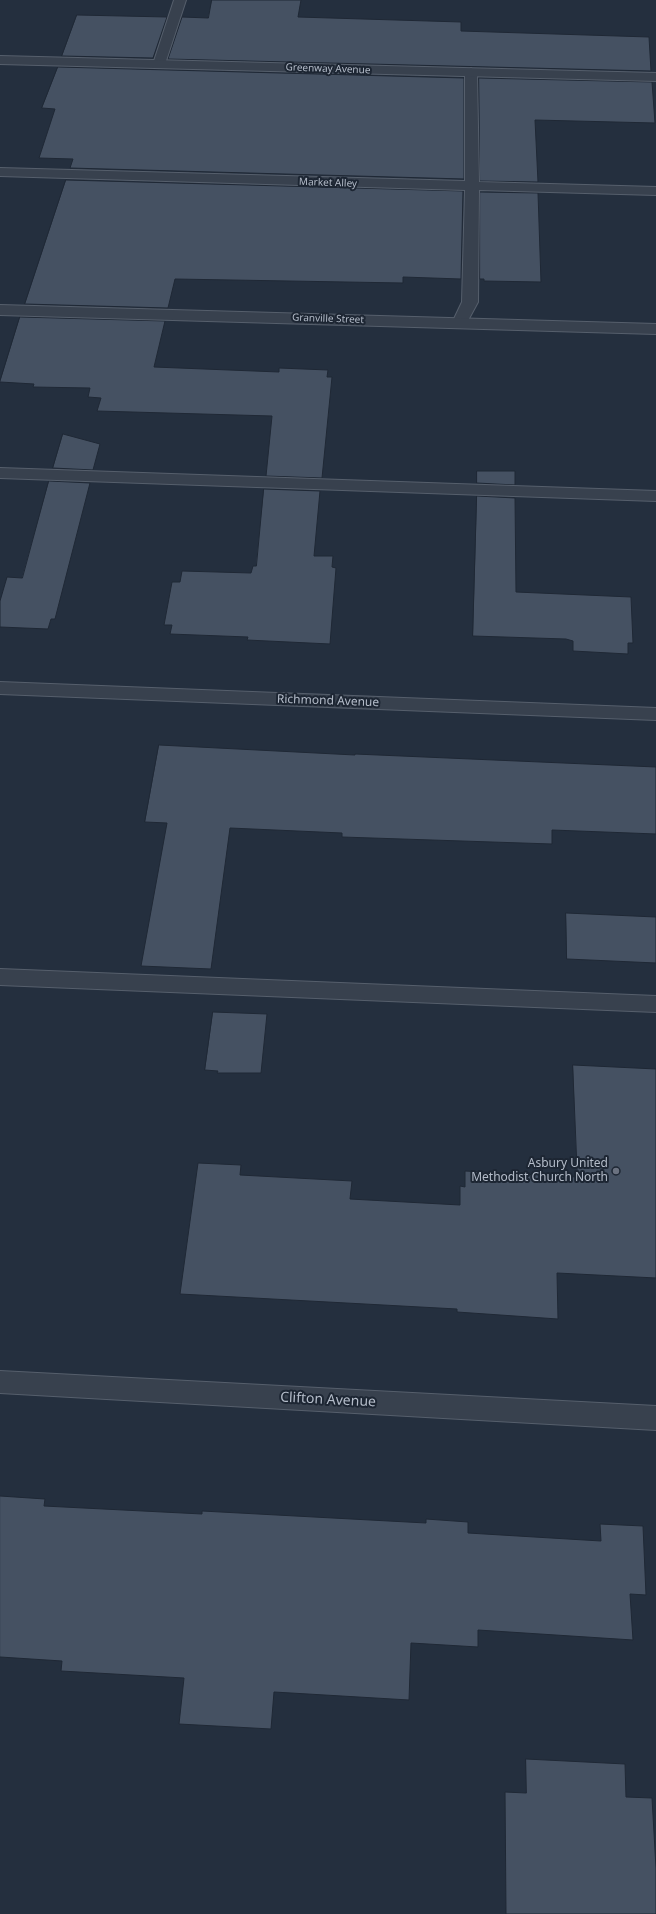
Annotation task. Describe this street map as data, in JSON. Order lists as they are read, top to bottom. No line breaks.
{"streets":{"street":["Greenway Avenue","Market Alley","Granville Street","Richmond Avenue","Clifton Avenue"]},"places":["Asbury United Methodist Church North"]}
